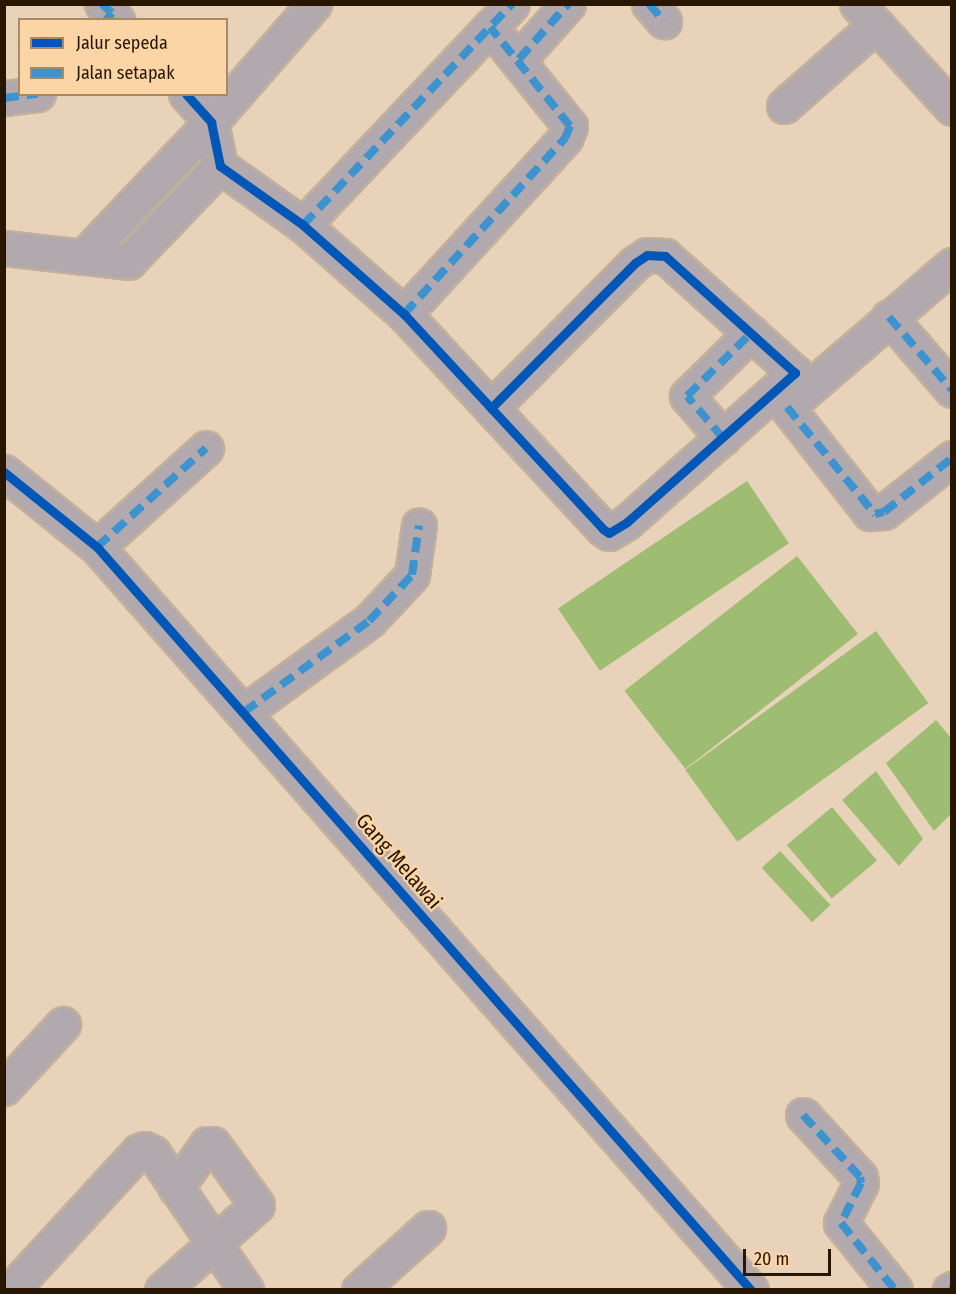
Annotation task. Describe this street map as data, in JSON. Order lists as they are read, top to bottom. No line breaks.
{"streets":{"street":["Gang Melawai"]},"legend":["Jalur sepeda","Jalan setapak"],"scale_bar":"20 m"}
